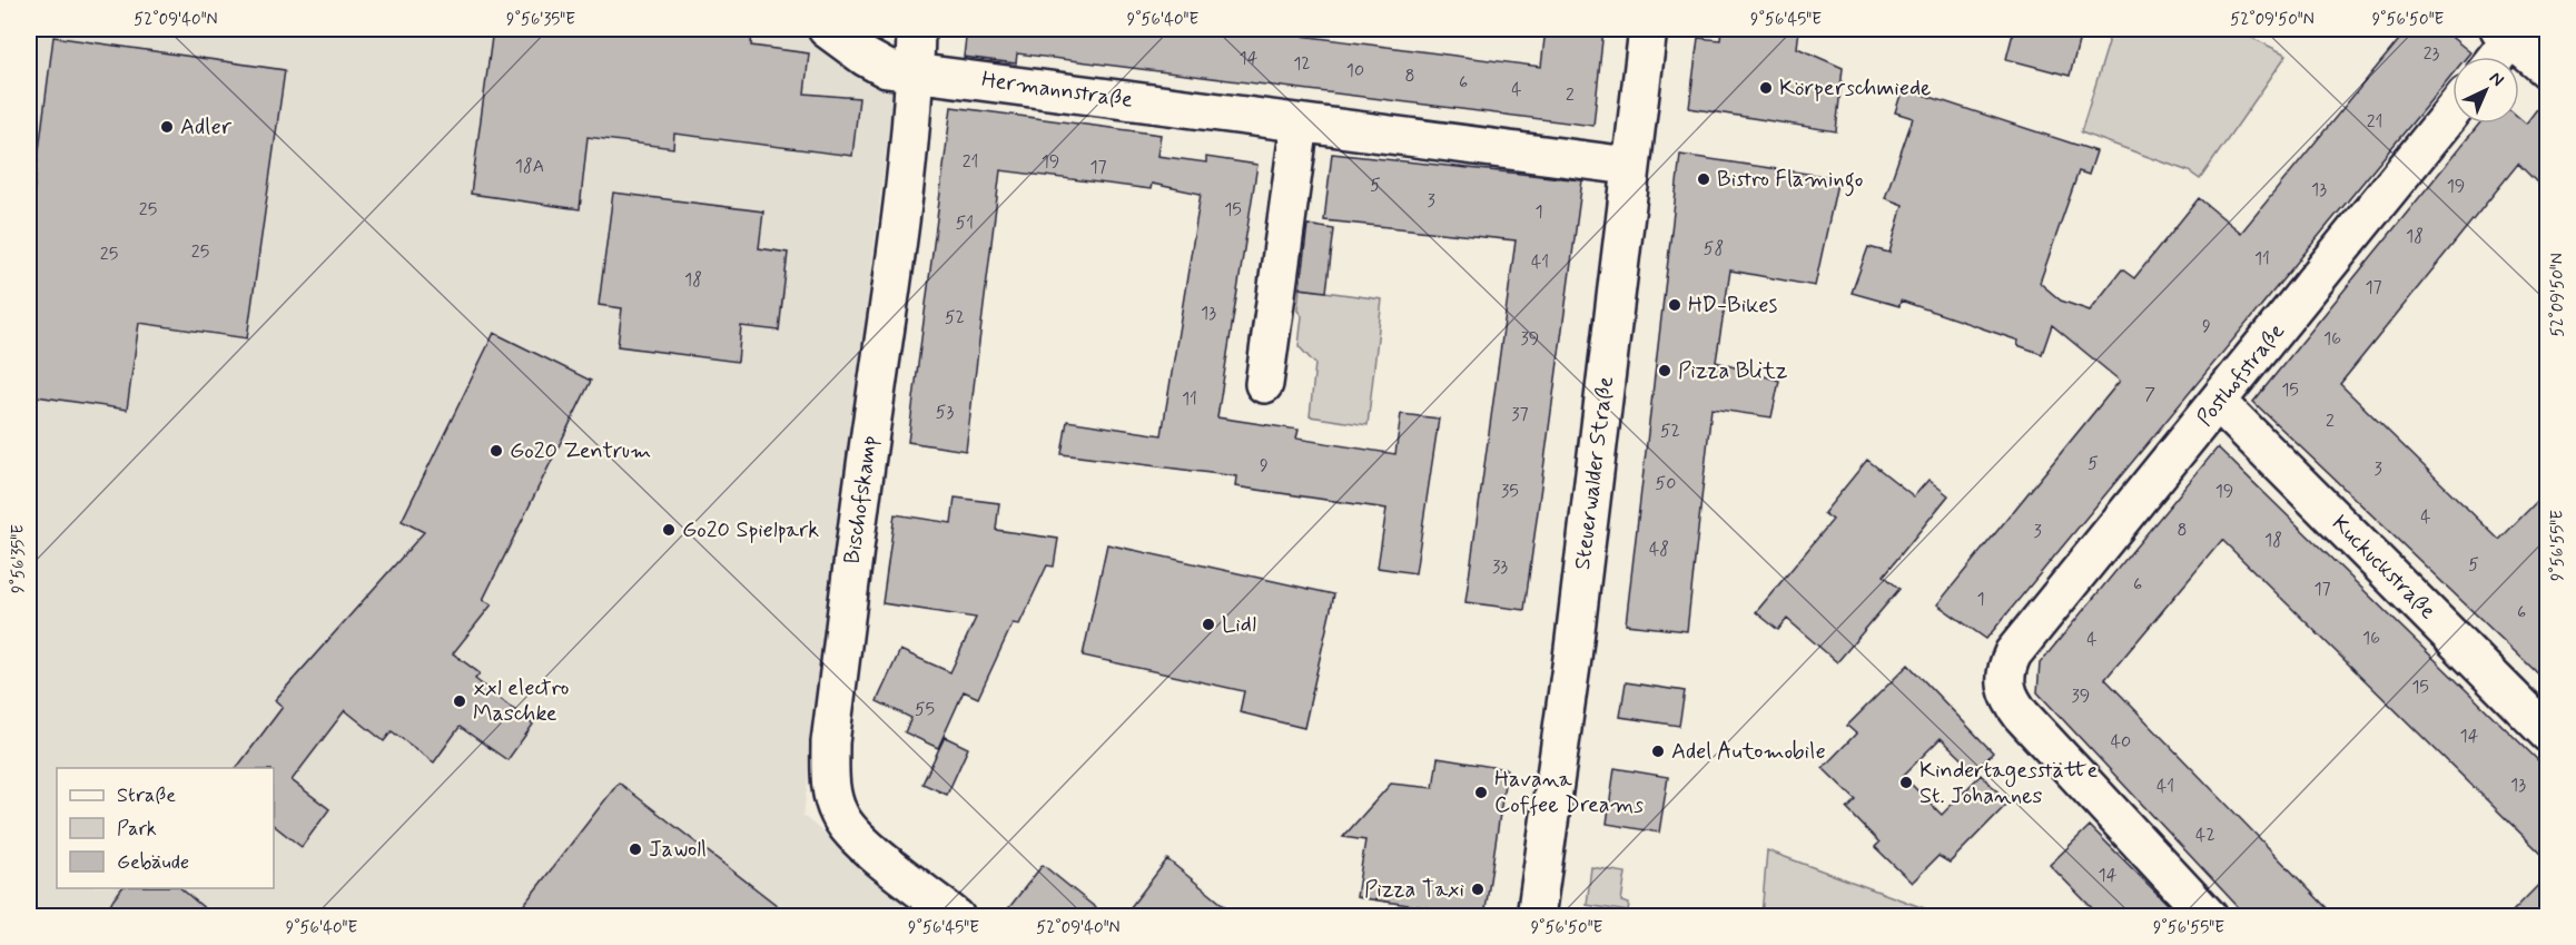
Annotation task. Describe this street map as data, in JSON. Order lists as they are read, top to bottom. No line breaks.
{"streets":{"street":["Hermannstraße","Posthofstraße","Steuerwalder Straße","Bischofskamp","Kuckuckstraße"]},"crossings":[["Hermannstraße","Steuerwalder Straße"],["Hermannstraße","Bischofskamp"],["Posthofstraße","Kuckuckstraße"]],"places":["Körperschmiede","Adler","Bistro Flamingo","HD-Bikes","Pizza Blitz","Go20 Zentrum","Go20 Spielpark","Lidl","xxl electro Maschke","Adel Automobile","Kindertagesstätte St. Johannes","Havana Coffee Dreams","Jawoll","Pizza Taxi"],"house_numbers":["23","14","12","10","8","6","4","2","21","21","19","18A","17","5","19","13","3","25","15","1","51","18","58","25","25","11","41","18","17","13","52","9","39","16","15","7","11","53","37","2","52","5","9","3","50","35","19","4","8","3","18","48","5","33","6","17","1","6","16","4","15","39","55","14","40","13","41","42","14"],"legend":["Straße","Park","Gebäude"],"north":"top right","coordinates":["52°09'40\"N","9°56'35\"E","9°56'40\"E","9°56'45\"E","52°09'50\"N","9°56'50\"E","9°56'55\"E"]}
